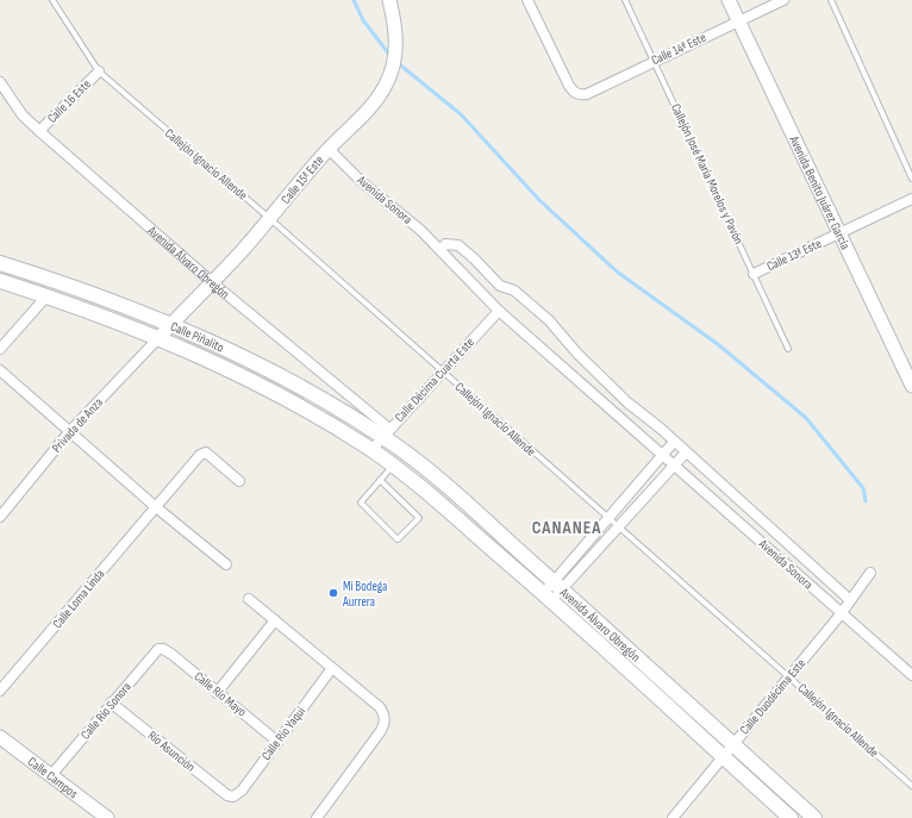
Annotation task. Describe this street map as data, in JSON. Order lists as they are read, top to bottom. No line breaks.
{"streets":{"main road":["Avenida Álvaro Obregón","Calle Piñalito"],"street":["Calle 14ª Este","Calle 16 Este","Calle 15ª Este","Avenida Benito Juárez García","Avenida Sonora","Calle 13ª Este","Calle Décima Cuarta Este","Privada de Anza","Calle Loma Linda","Calle Río Mayo","Calle Duodécima Este","Calle Río Sonora","Calle Río Yaqui","Río Asunción","Calle Campos"],"lane":["Callejón Ignacio Allende","Callejón José María Morelos y Pavón"]},"crossings":[["Calle 14ª Este","Callejón José María Morelos y Pavón"],["Calle 14ª Este","Avenida Benito Juárez García"],["Calle 16 Este","Callejón Ignacio Allende"],["Calle 16 Este","Avenida Álvaro Obregón"],["Callejón Ignacio Allende","Calle 15ª Este"],["Callejón Ignacio Allende","Calle Décima Cuarta Este"],["Callejón Ignacio Allende","Calle Duodécima Este"],["Callejón José María Morelos y Pavón","Calle 13ª Este"],["Calle 15ª Este","Avenida Sonora"],["Calle 15ª Este","Avenida Álvaro Obregón"],["Calle 15ª Este","Calle Piñalito"],["Calle 15ª Este","Privada de Anza"],["Avenida Benito Juárez García","Calle 13ª Este"],["Avenida Sonora","Calle Décima Cuarta Este"],["Avenida Sonora","Calle Duodécima Este"],["Avenida Álvaro Obregón","Calle Piñalito"],["Avenida Álvaro Obregón","Calle Décima Cuarta Este"],["Avenida Álvaro Obregón","Calle Duodécima Este"],["Calle Piñalito","Calle Décima Cuarta Este"],["Calle Piñalito","Privada de Anza"],["Calle Río Mayo","Calle Río Sonora"],["Calle Río Mayo","Calle Río Yaqui"],["Calle Río Sonora","Río Asunción"],["Calle Río Sonora","Calle Campos"],["Calle Río Yaqui","Río Asunción"]],"districts":["CANANEA"],"places":["Mi Bodega Aurrera"]}
